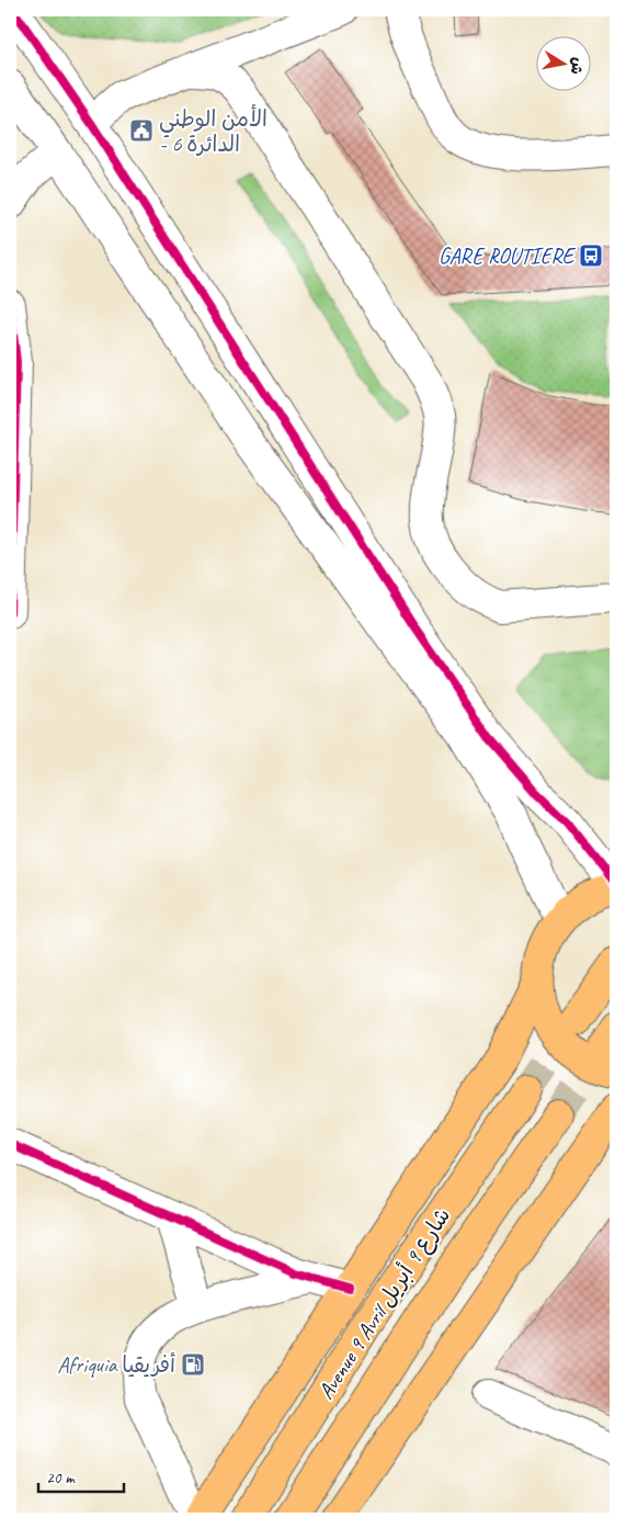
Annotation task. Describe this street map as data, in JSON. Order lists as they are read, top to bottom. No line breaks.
{"streets":{"main road":["Avenue 9 Avril شارع 9 أبريل"]},"places":{"public building":["الأمن الوطني - الدائرة 6"],"bus stop":["GARE ROUTIERE"],"fuel station":["Afriquia أفريقيا"]},"scale_bar":"20 m","north":"right"}
